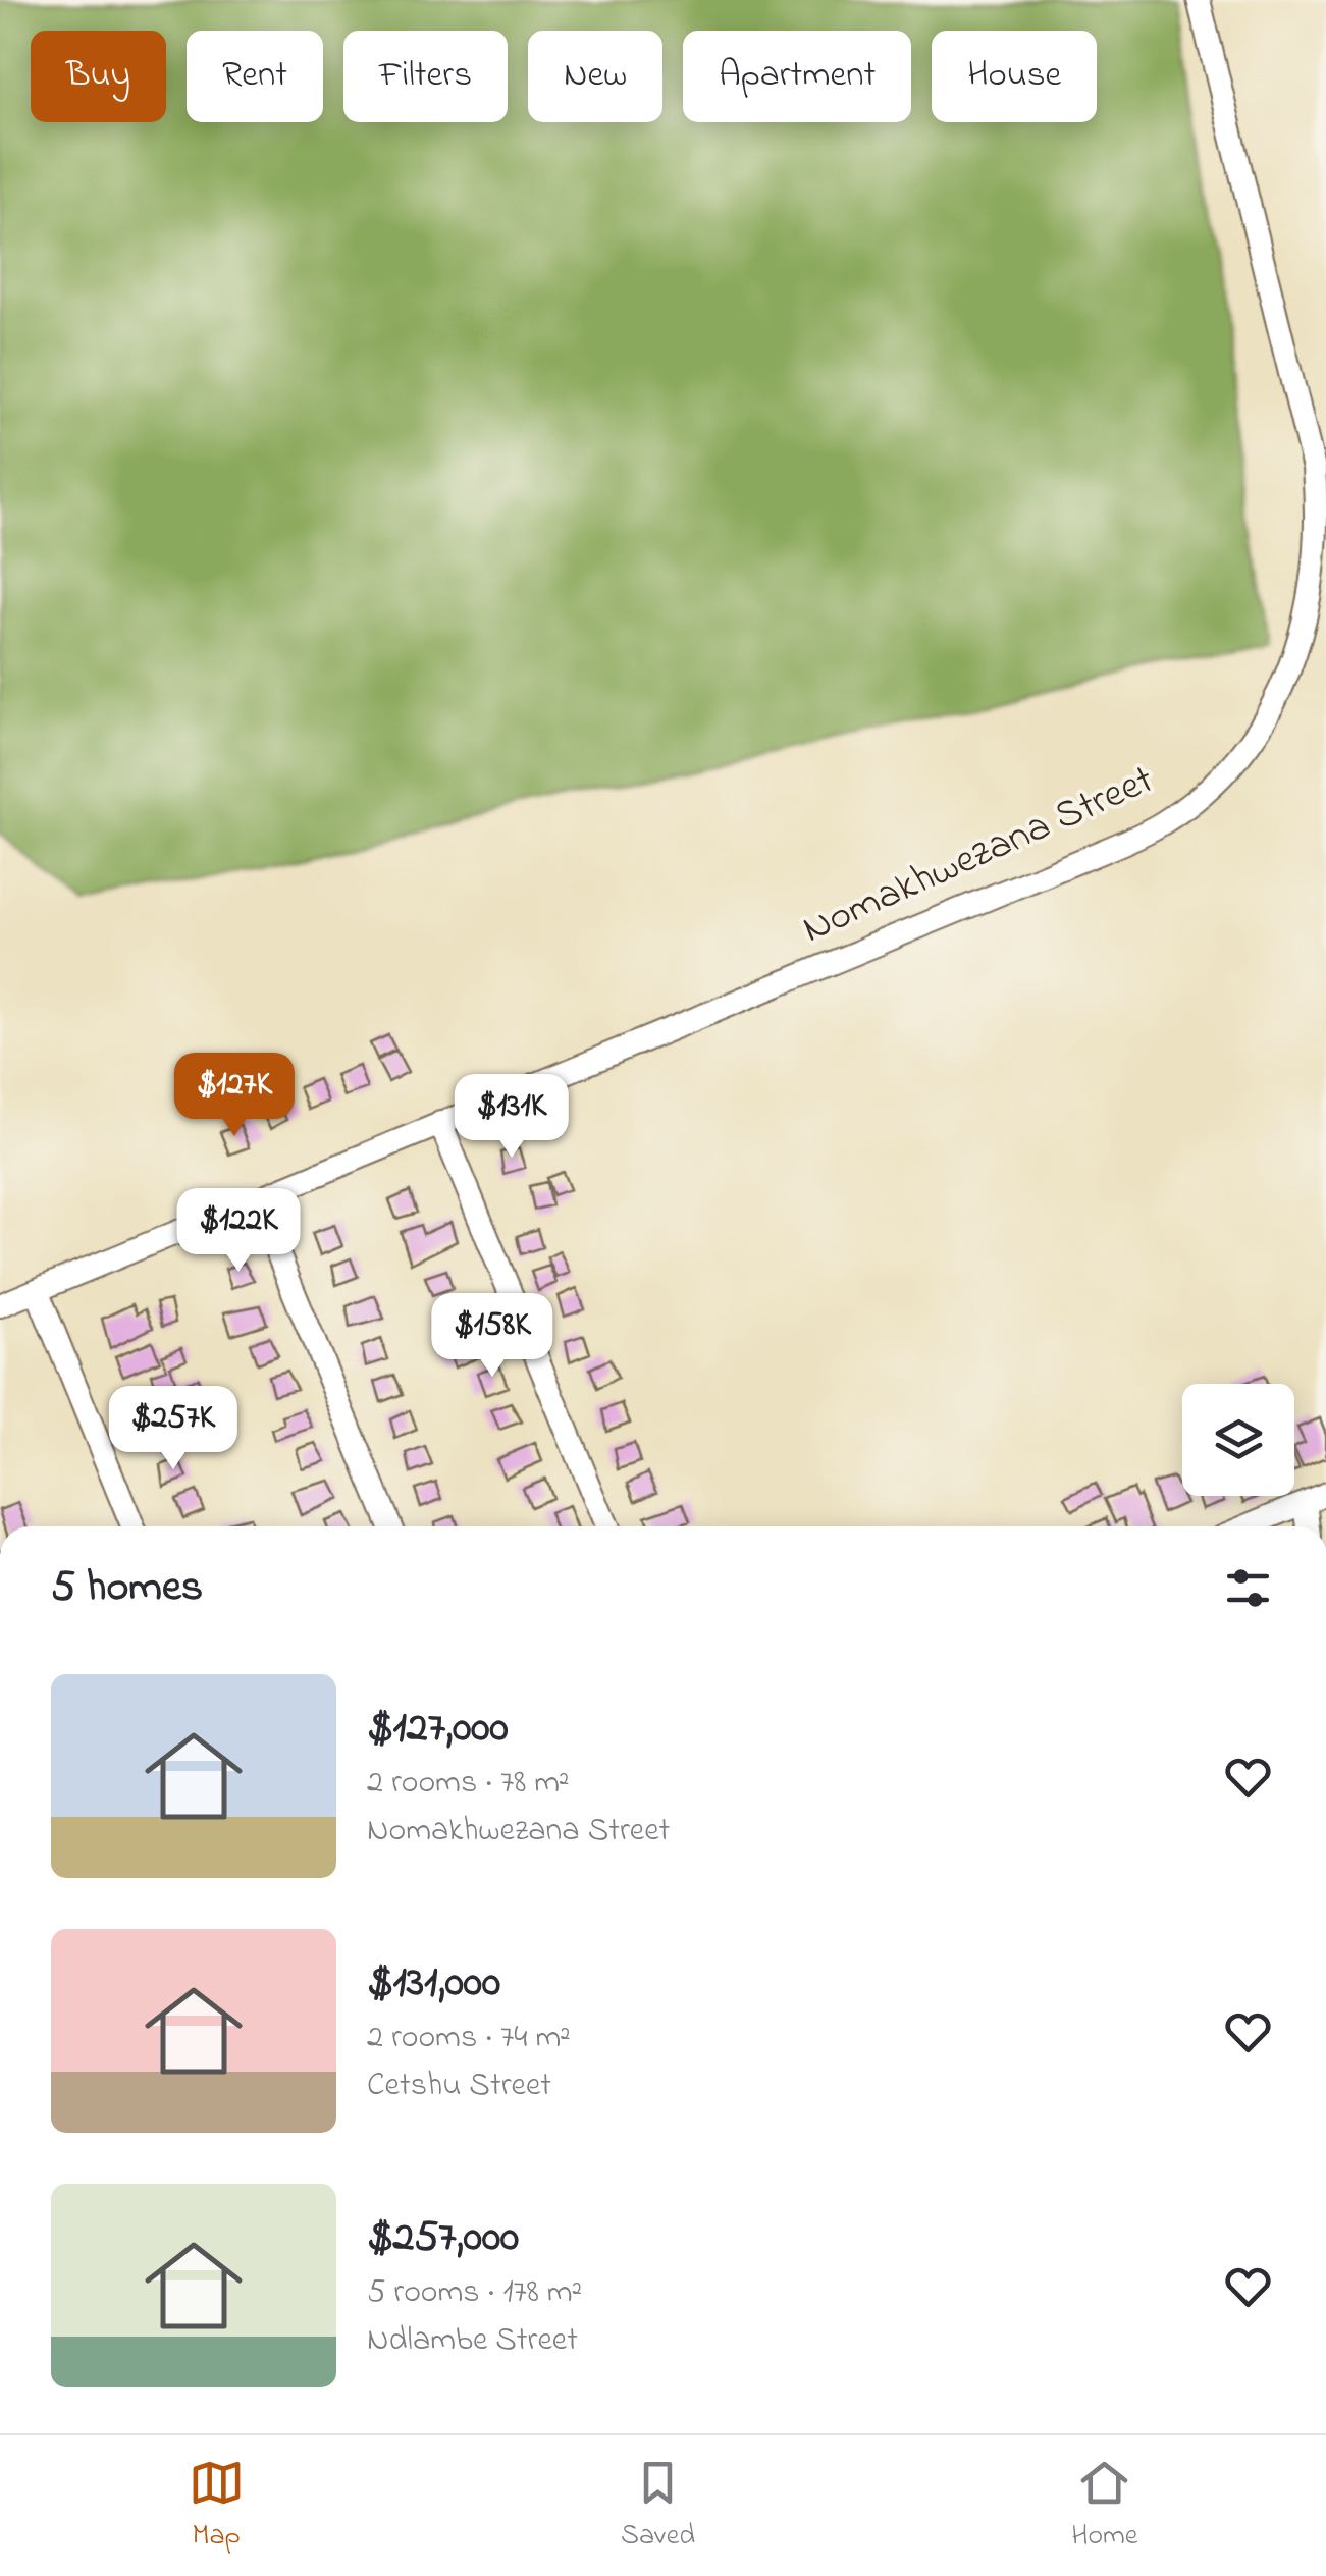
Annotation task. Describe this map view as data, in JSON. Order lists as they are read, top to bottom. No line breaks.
{"streets":{"street":["Nomakhwezana Street"]},"page":{"chip":["Buy","Rent","Filters","New","Apartment","House"],"price":["$127K","$131K","$122K","$158K","$257K"],"heading":"5 homes","list":[{"name":"$127,000","note":"2 rooms · 78 m² · Nomakhwezana Street"},{"name":"$131,000","note":"2 rooms · 74 m² · Cetshu Street"},{"name":"$257,000","note":"5 rooms · 178 m² · Ndlambe Street"}],"tabs":["Map","Saved","Home"]}}
